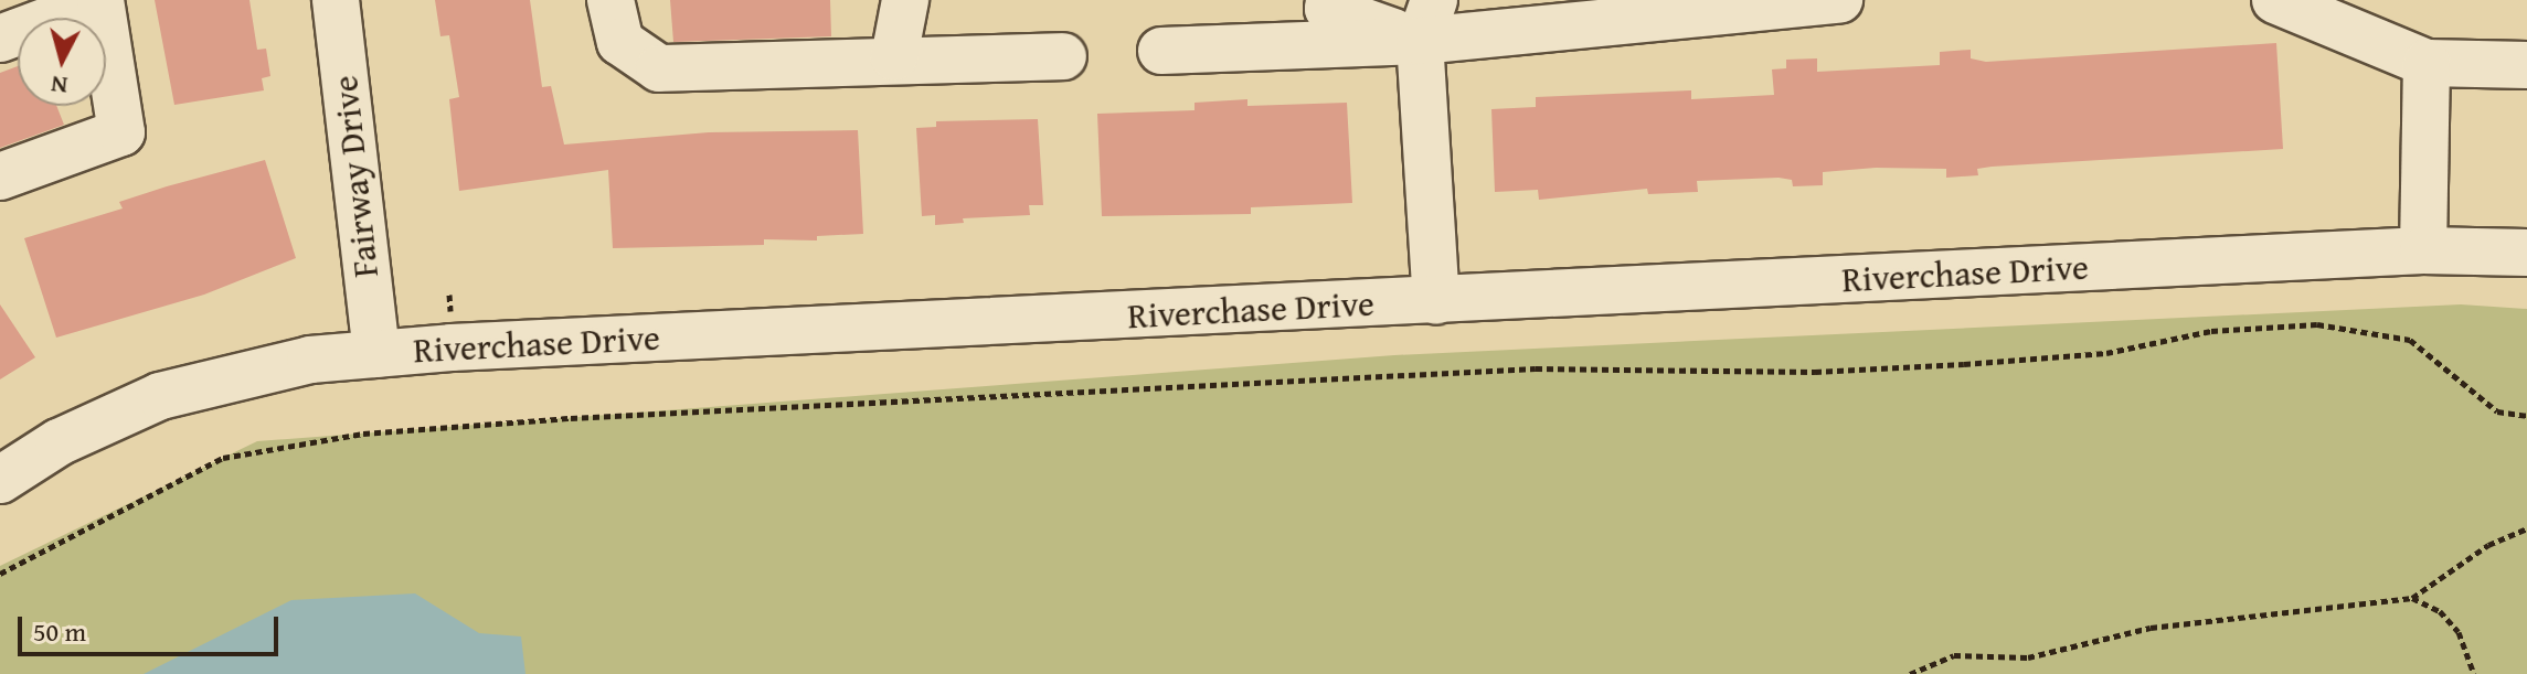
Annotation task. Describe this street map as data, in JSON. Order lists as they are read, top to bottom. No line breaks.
{"streets":{"street":["Fairway Drive","Riverchase Drive"]},"crossings":[["Fairway Drive","Riverchase Drive"]],"scale_bar":"50 m","north":"bottom"}
